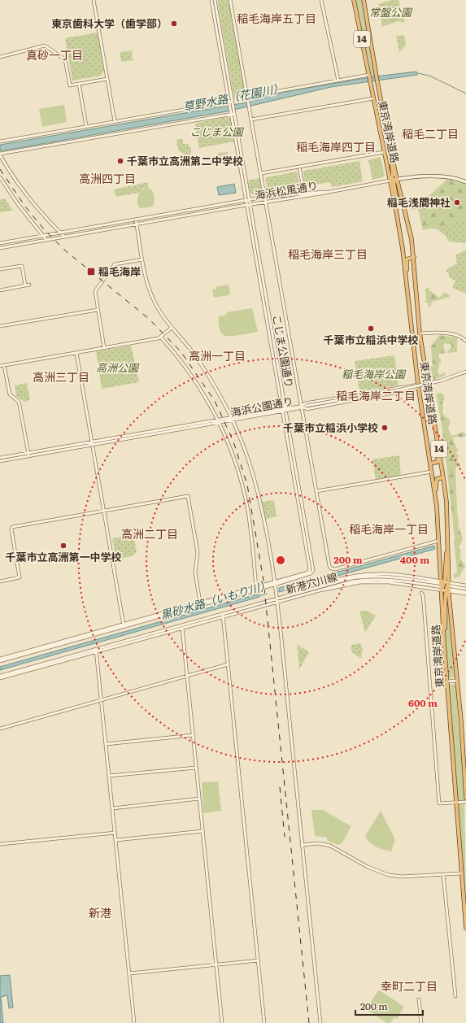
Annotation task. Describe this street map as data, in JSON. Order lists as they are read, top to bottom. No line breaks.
{"streets":{"highway":["14","東京湾岸道路"],"street":["海浜松風通り","こじま公園通り","海浜公園通り","新港穴川線"]},"crossings":[["海浜松風通り","こじま公園通り"],["こじま公園通り","海浜公園通り"]],"districts":["稲毛海岸五丁目","真砂一丁目","稲毛二丁目","稲毛海岸四丁目","高洲四丁目","稲毛海岸三丁目","高洲一丁目","高洲三丁目","稲毛海岸二丁目","稲毛海岸一丁目","高洲二丁目","新港","幸町二丁目"],"water":["草野水路（花園川）","黒砂水路（いもり川）"],"parks":["常盤公園","こじま公園","高洲公園","稲毛海岸公園"],"places":{"other":["東京歯科大学（歯学部）","千葉市立高洲第二中学校","稲毛浅間神社","千葉市立稲浜中学校","千葉市立稲浜小学校","千葉市立高洲第一中学校"],"transit":["稲毛海岸"]},"scale_bar":"200 m","rings":["200 m","400 m","600 m"]}
